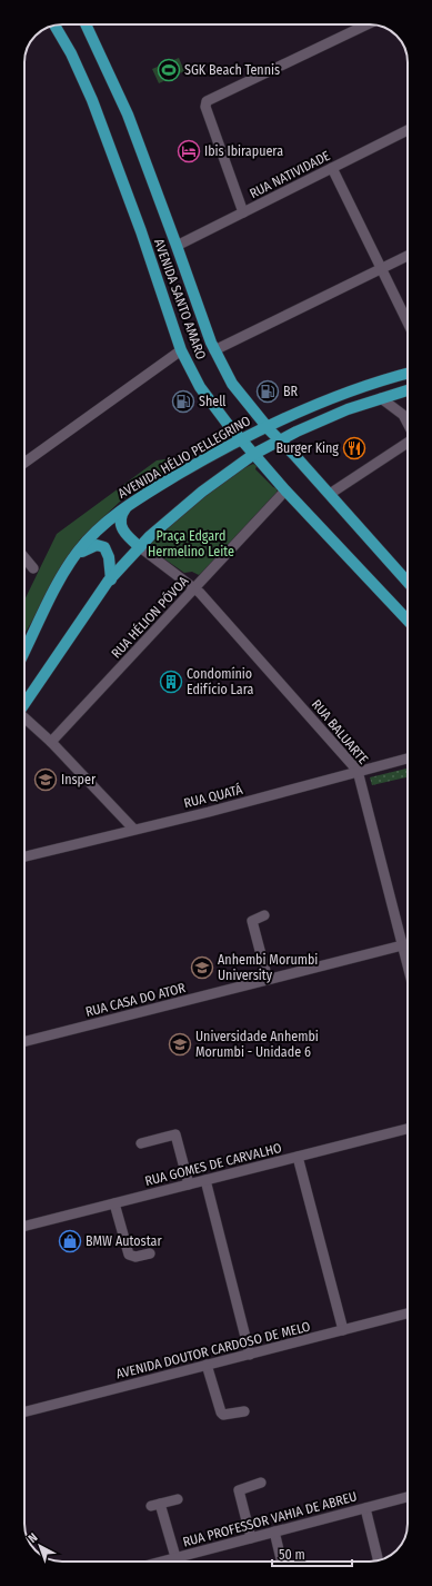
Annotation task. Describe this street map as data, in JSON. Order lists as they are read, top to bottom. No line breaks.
{"streets":{"main road":["AVENIDA SANTO AMARO","AVENIDA HÉLIO PELLEGRINO"],"street":["RUA NATIVIDADE","RUA HÉLION PÓVOA","RUA BALUARTE","RUA QUATÁ","RUA CASA DO ATOR","RUA GOMES DE CARVALHO","AVENIDA DOUTOR CARDOSO DE MELO","RUA PROFESSOR VAHIA DE ABREU"]},"crossings":[["RUA NATIVIDADE","AVENIDA SANTO AMARO"],["AVENIDA SANTO AMARO","AVENIDA HÉLIO PELLEGRINO"],["AVENIDA SANTO AMARO","RUA HÉLION PÓVOA"],["RUA HÉLION PÓVOA","RUA BALUARTE"],["RUA BALUARTE","RUA QUATÁ"],["RUA BALUARTE","RUA CASA DO ATOR"]],"parks":["Praça Edgard Hermelino Leite"],"places":{"sports":["SGK Beach Tennis"],"hotel":["Ibis Ibirapuera"],"fuel station":["BR","Shell"],"restaurant":["Burger King"],"building":["Condomínio Edifício Lara"],"school or university":["Insper","Anhembi Morumbi University","Universidade Anhembi Morumbi - Unidade 6"],"shop":["BMW Autostar"]},"scale_bar":"50 m","north":"top left"}
